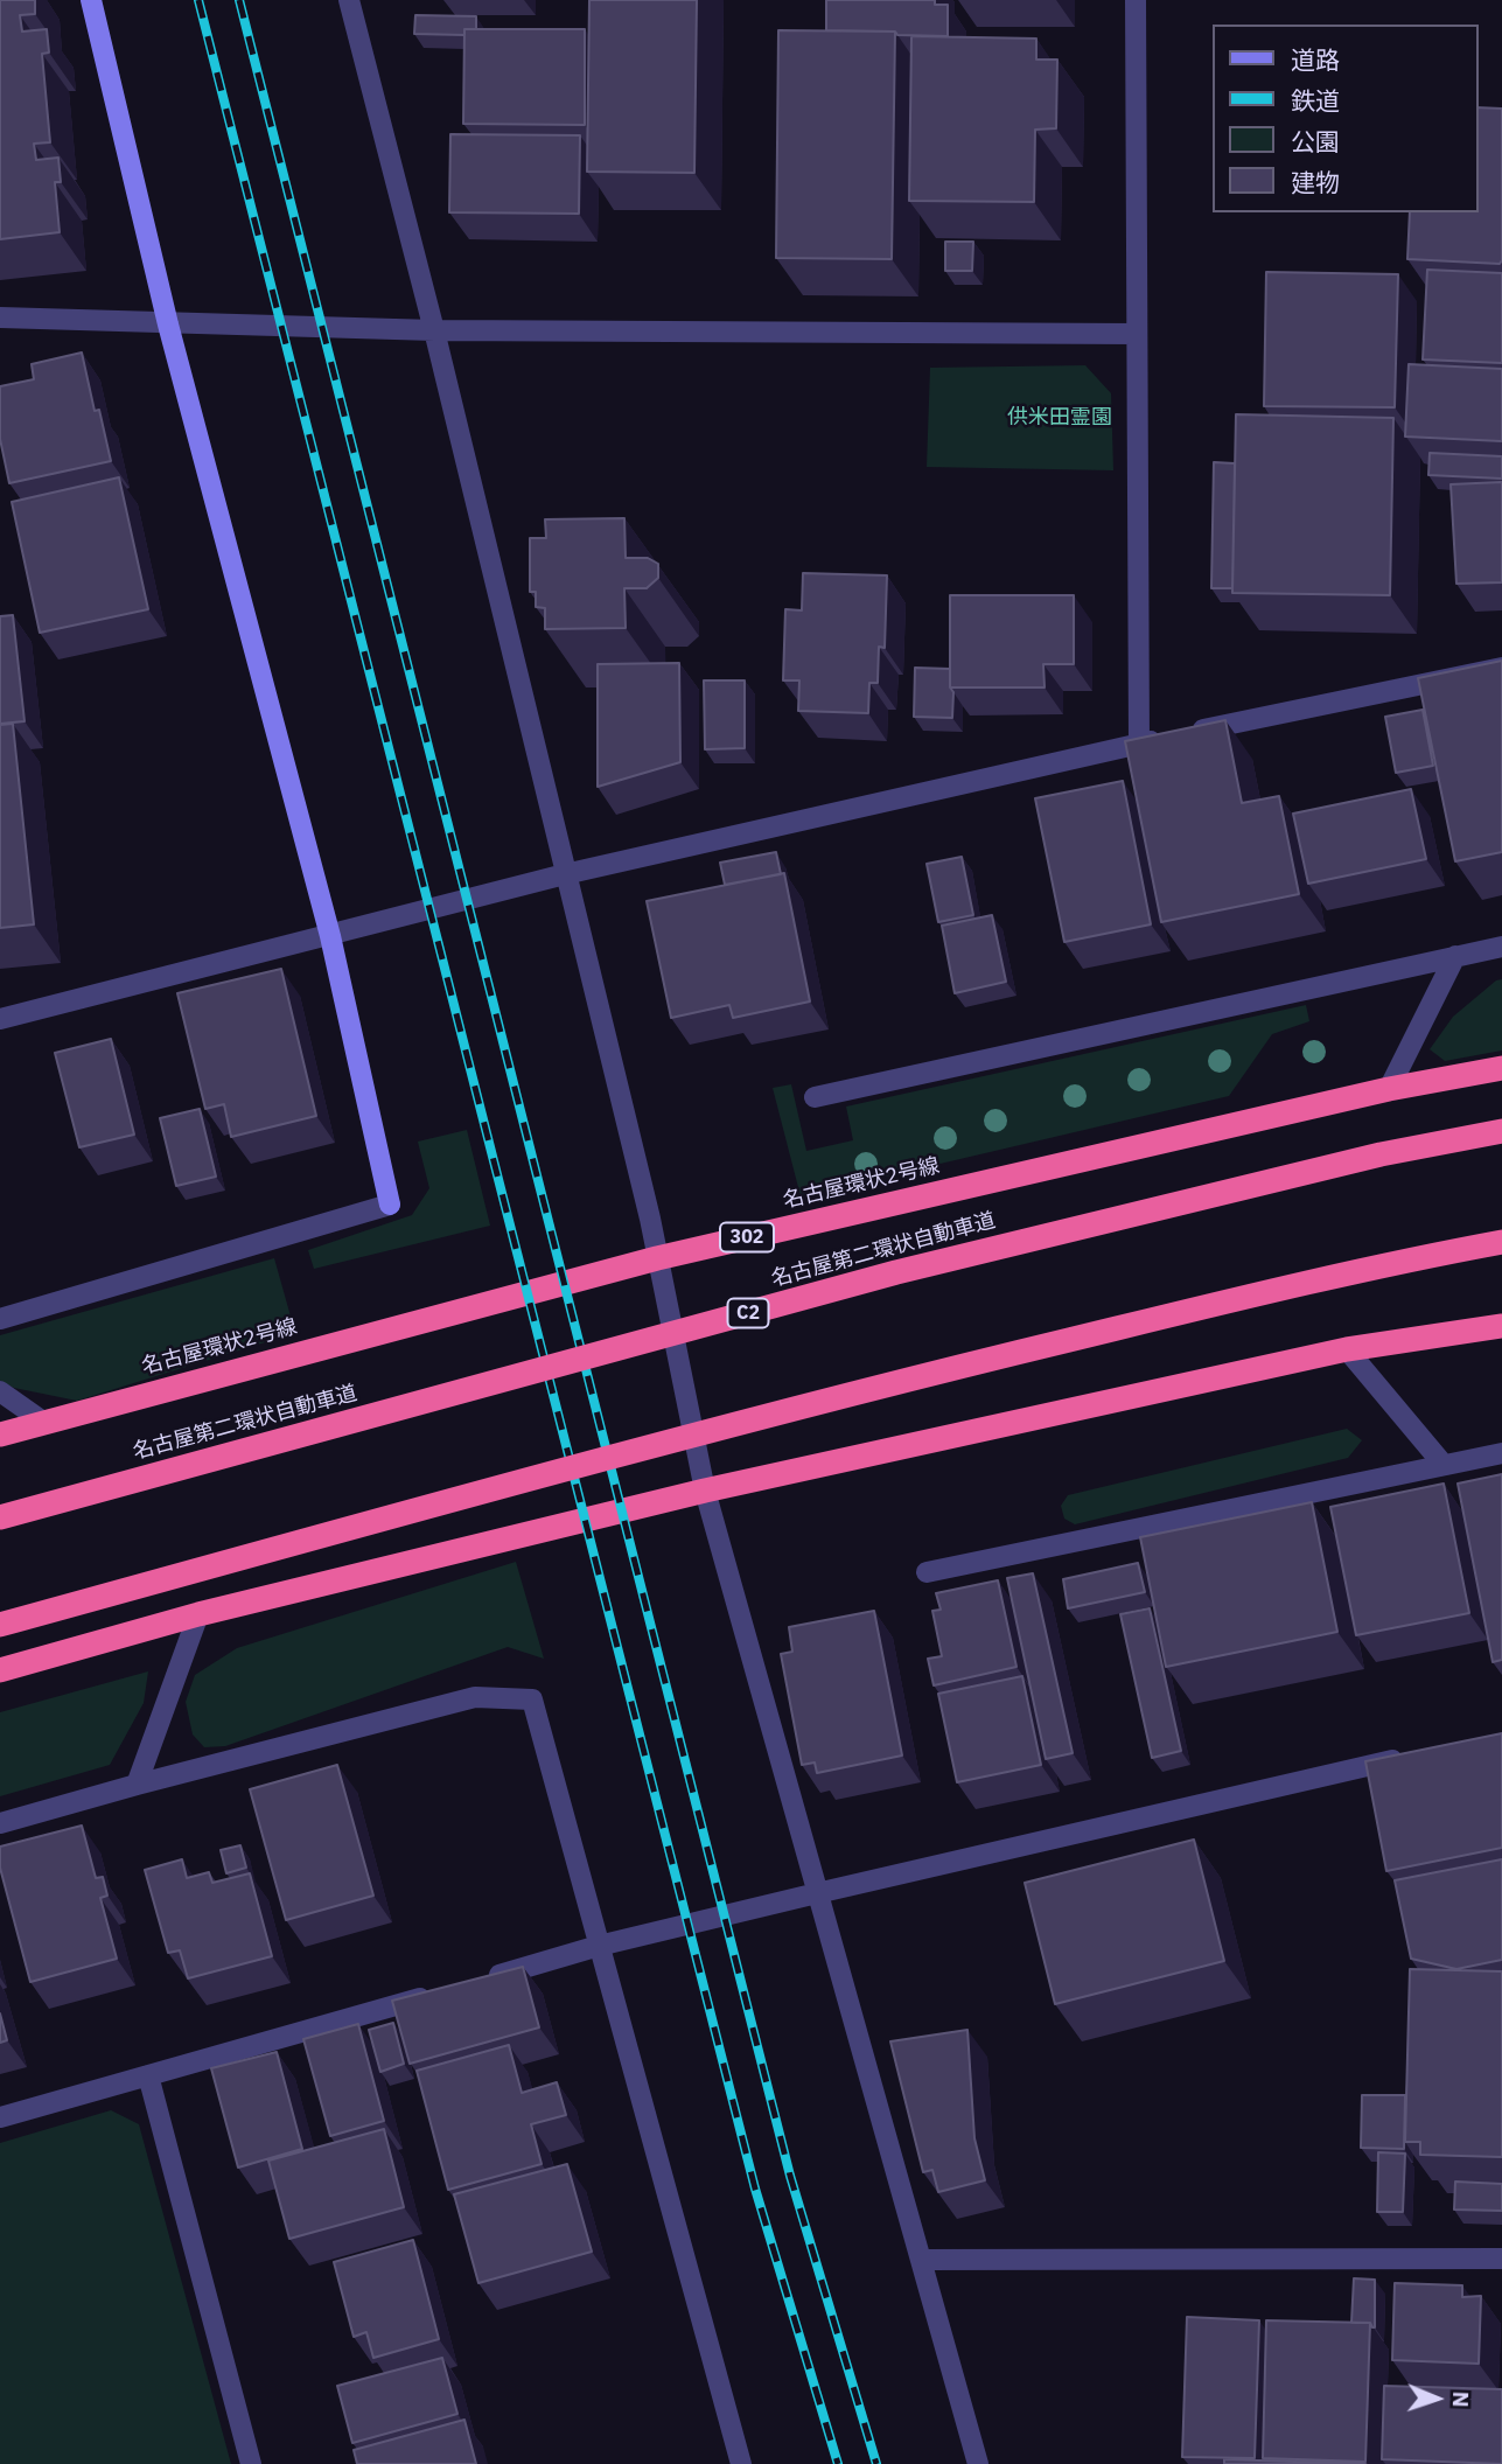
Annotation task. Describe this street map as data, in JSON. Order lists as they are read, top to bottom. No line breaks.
{"streets":{"highway":["名古屋環状2号線","302","名古屋第二環状自動車道","C2"]},"parks":["供米田霊園"],"legend":["道路","鉄道","公園","建物"],"north":"right"}
